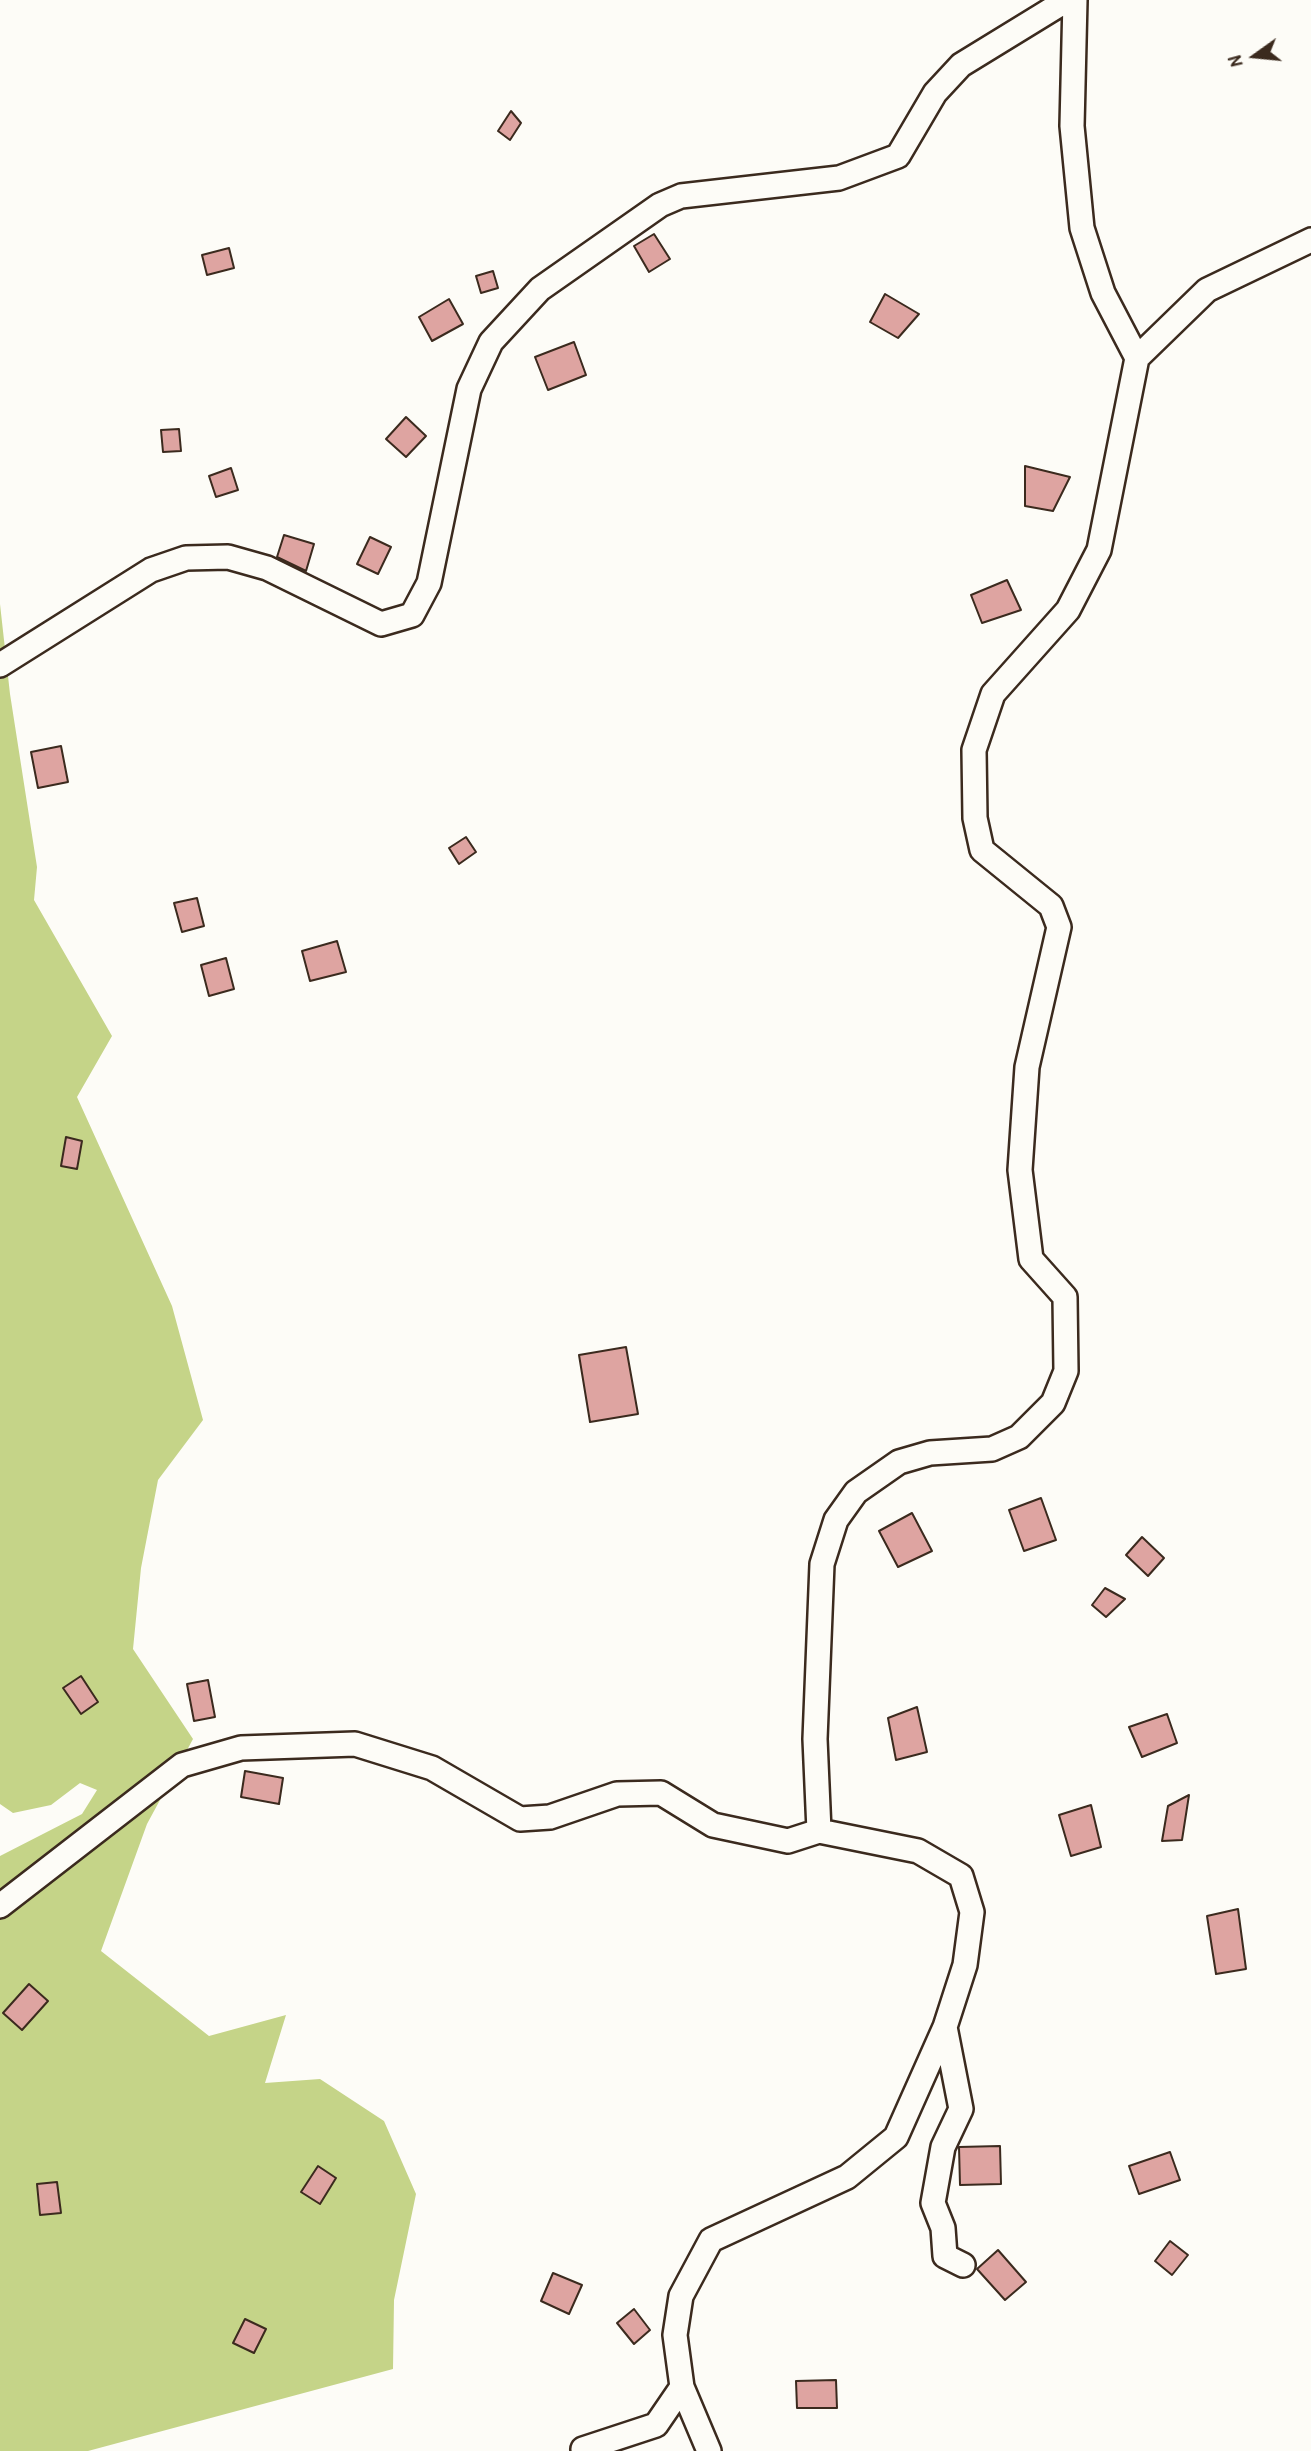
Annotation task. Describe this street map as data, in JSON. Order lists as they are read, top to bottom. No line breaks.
{"north":"left"}
